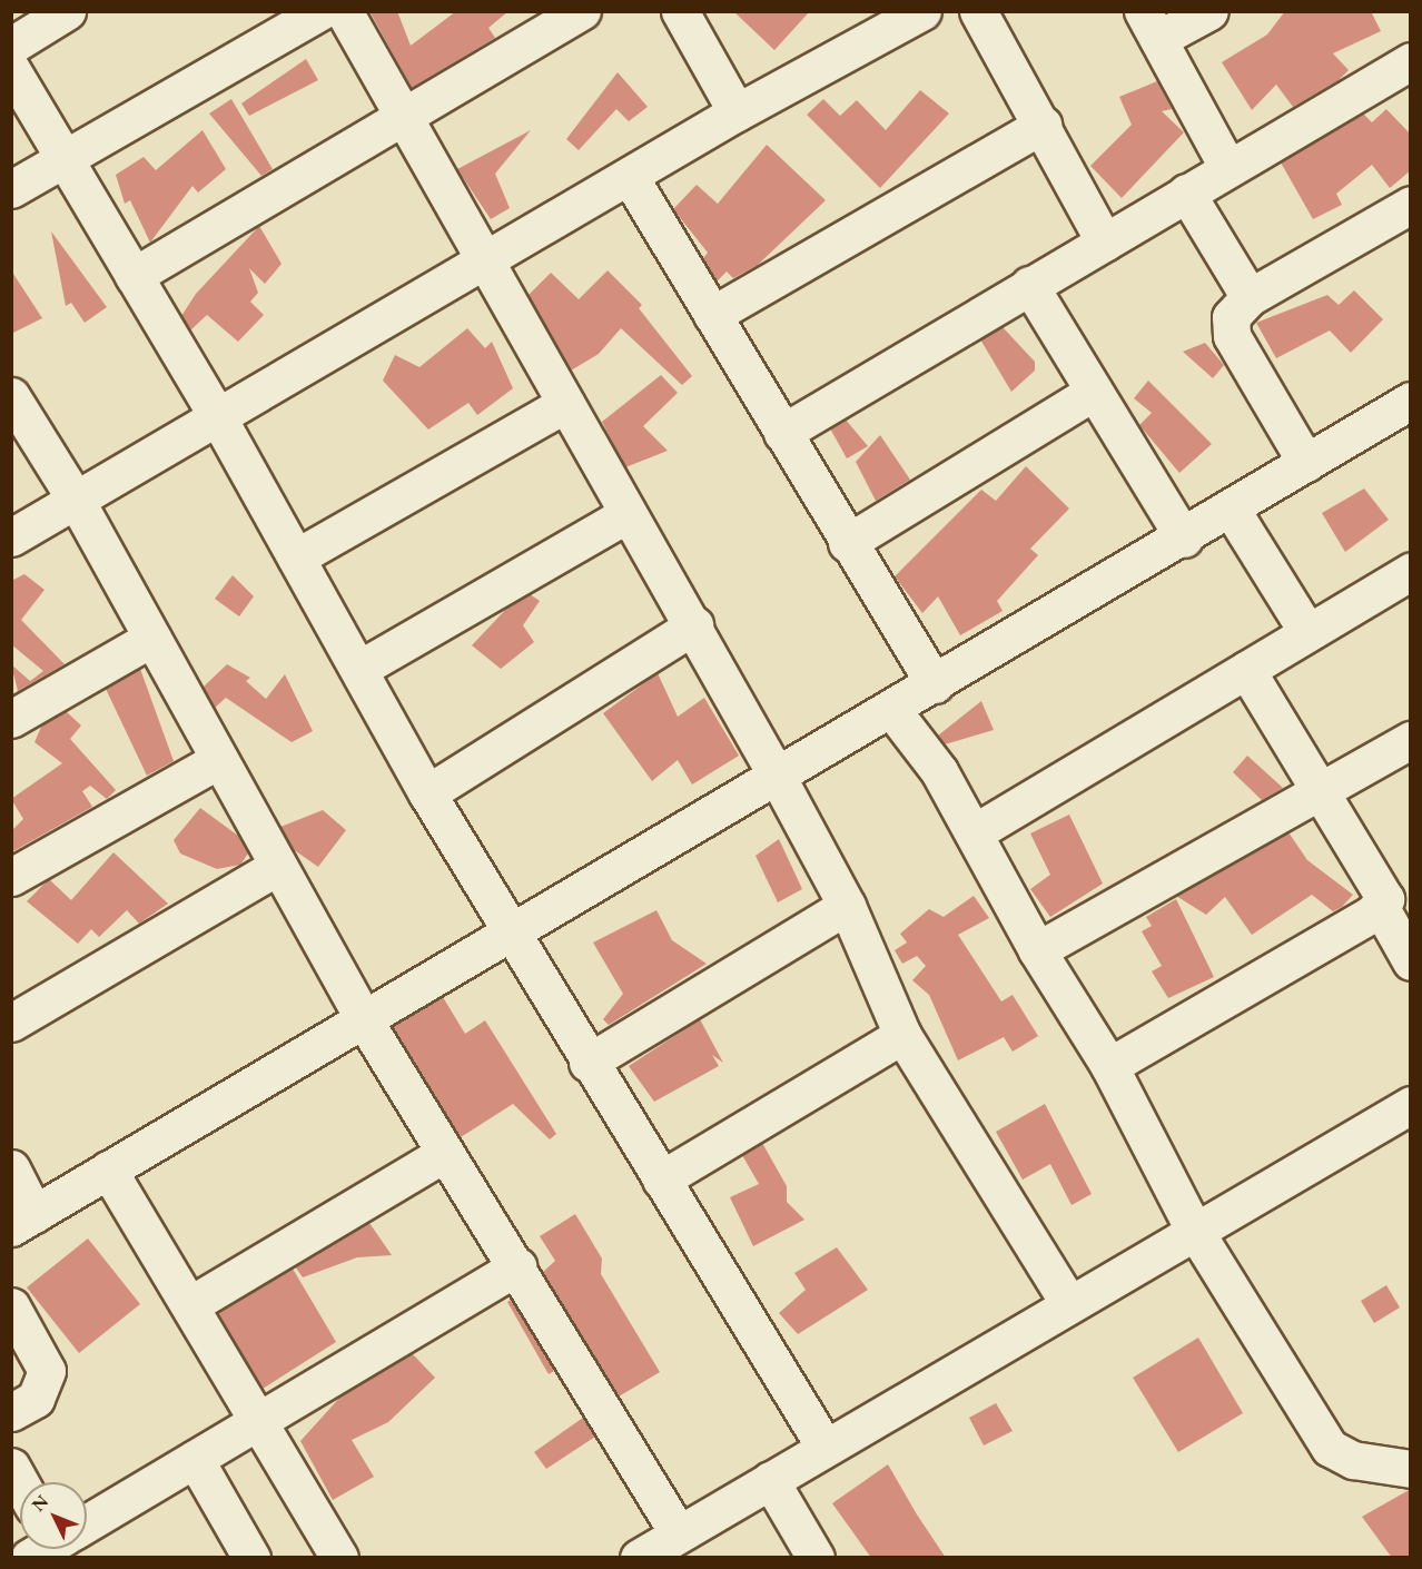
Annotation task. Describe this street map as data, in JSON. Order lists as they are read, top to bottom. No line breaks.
{"north":"top left"}
